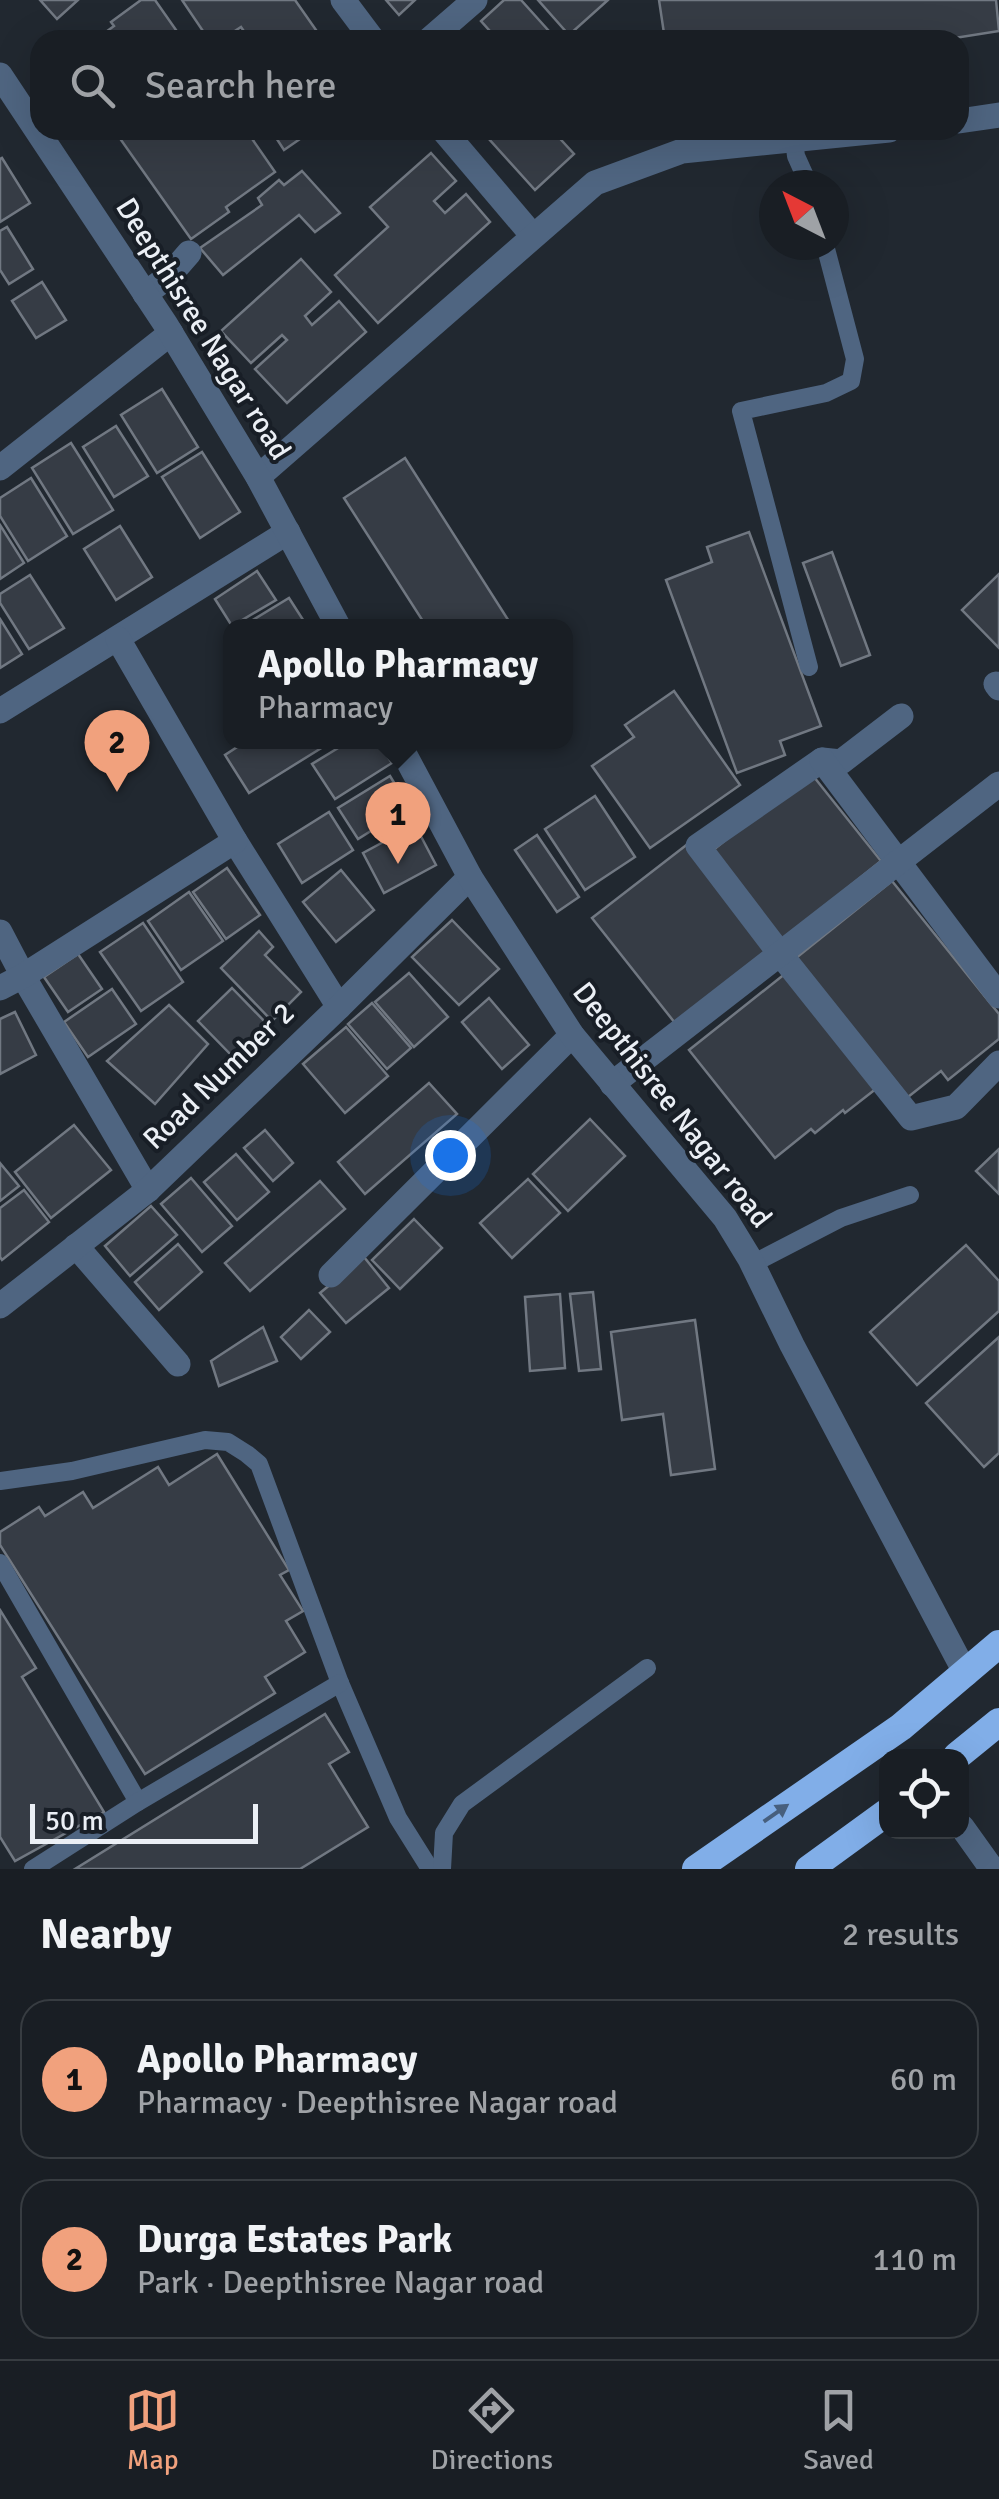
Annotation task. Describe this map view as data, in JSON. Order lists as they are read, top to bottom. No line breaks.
{"streets":{"street":["Deepthisree Nagar road","Road Number 2"]},"crossings":[["Deepthisree Nagar road","Road Number 2"]],"scale_bar":"50 m","north":"top left","page":{"search":"Search here","popup":["Apollo Pharmacy","Pharmacy"],"pins":["2","1"],"scale":"50 m","heading":["Nearby","2 results"],"list":[{"mark":"1","name":"Apollo Pharmacy","note":"Pharmacy · Deepthisree Nagar road","value":"60 m"},{"mark":"2","name":"Durga Estates Park","note":"Park · Deepthisree Nagar road","value":"110 m"}],"nav":["Map","Directions","Saved"]}}
